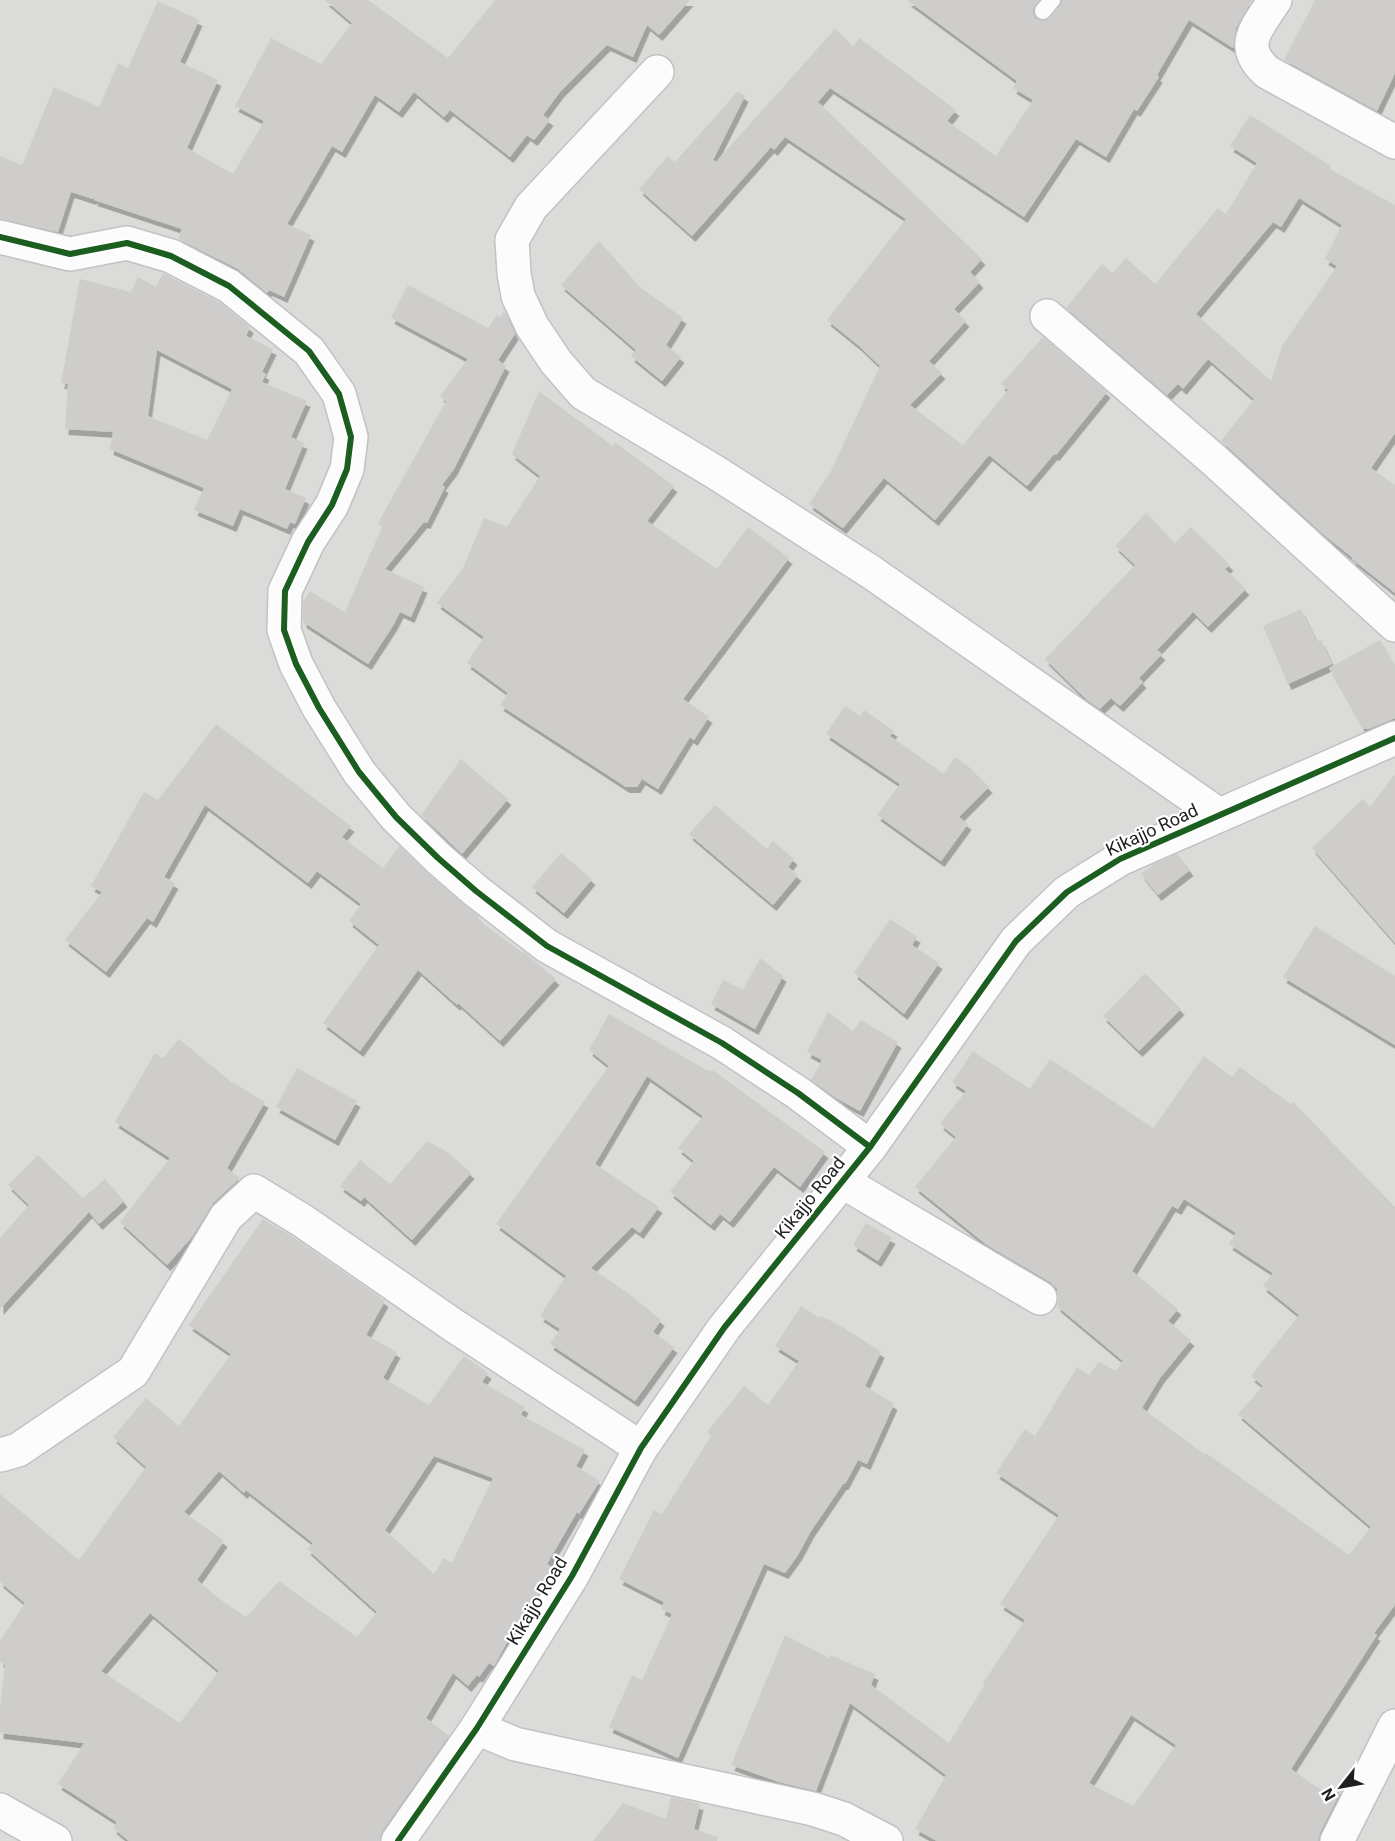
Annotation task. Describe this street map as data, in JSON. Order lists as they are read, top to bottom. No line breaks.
{"streets":{"street":["Kikajjo Road"]},"north":"bottom left"}
